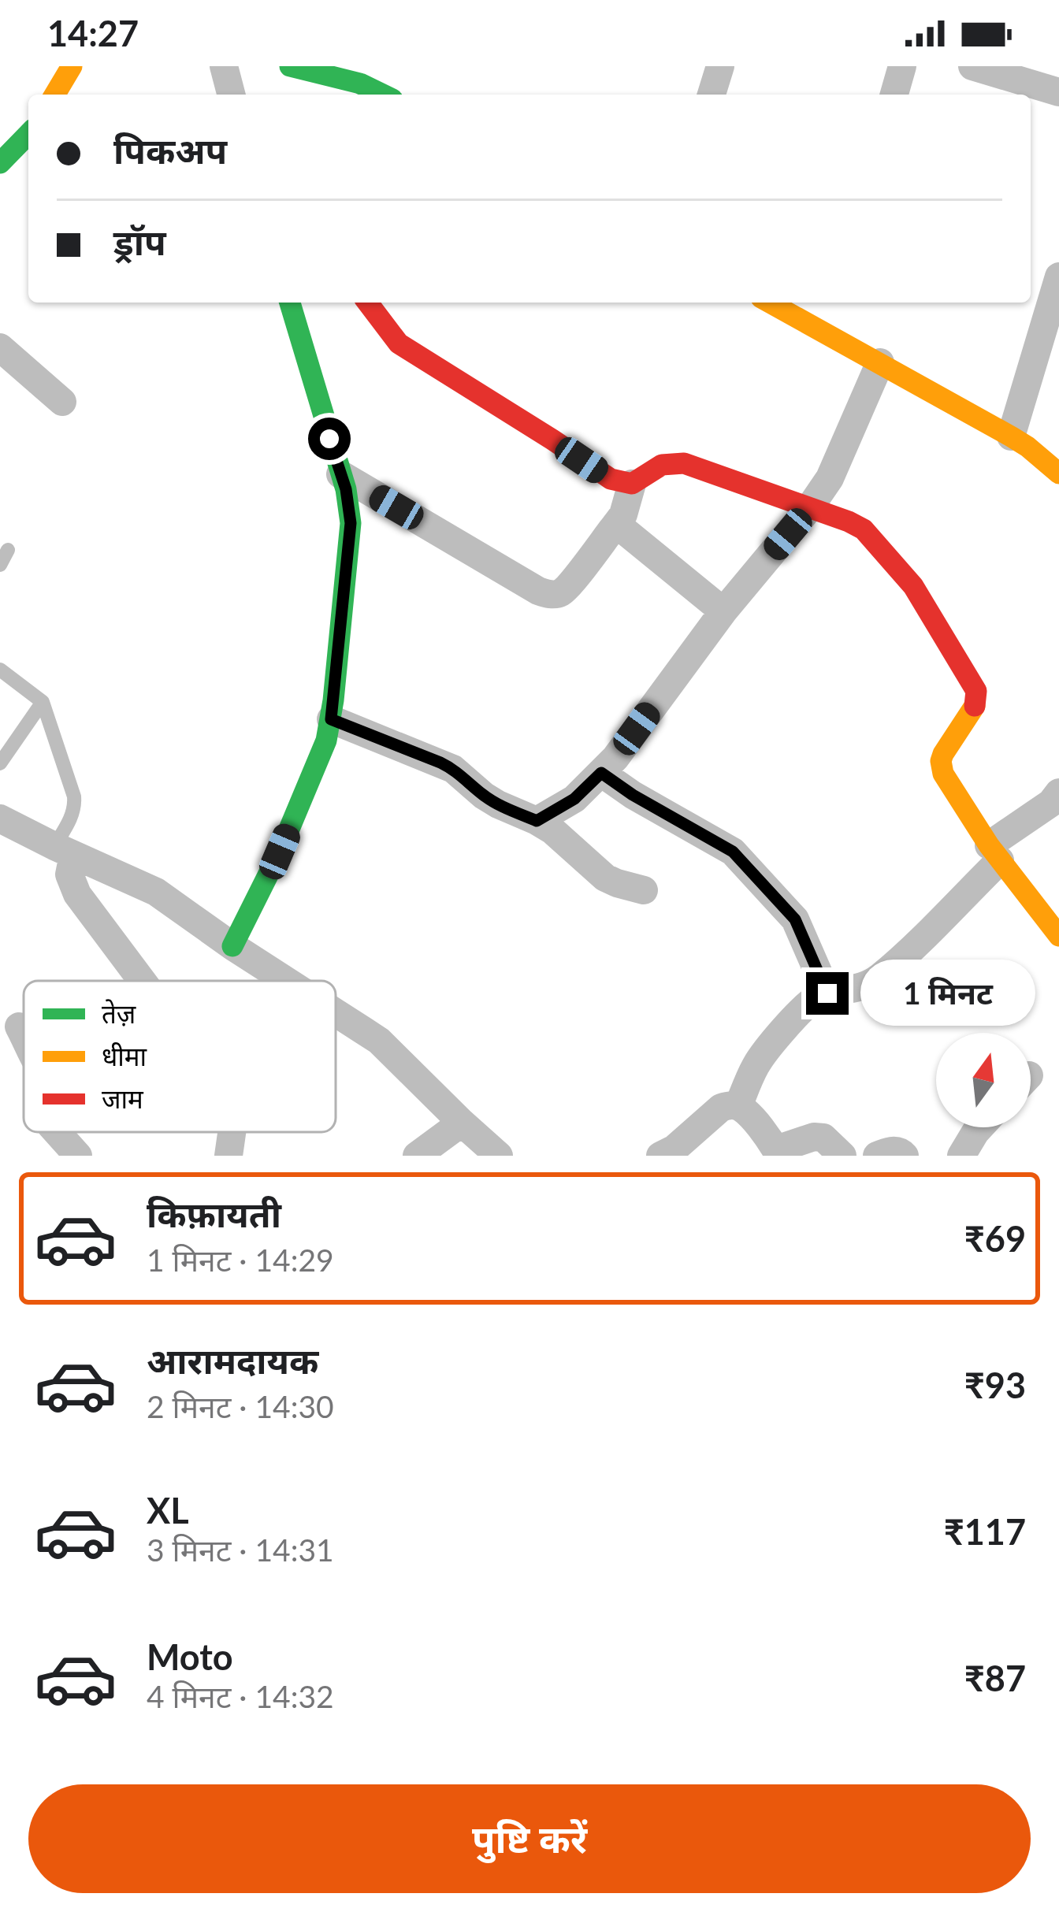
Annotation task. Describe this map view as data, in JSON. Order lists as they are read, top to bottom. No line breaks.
{"legend":["तेज़","धीमा","जाम"],"north":"top","page":{"status":"14:27","banner":["पिकअप","ड्रॉप"],"bubble":"1 मिनट","list":[{"name":"किफ़ायती","note":"1 मिनट · 14:29","value":"₹69"},{"name":"आरामदायक","note":"2 मिनट · 14:30","value":"₹93"},{"name":"XL","note":"3 मिनट · 14:31","value":"₹117"},{"name":"Moto","note":"4 मिनट · 14:32","value":"₹87"}],"buttons":"पुष्टि करें"}}
